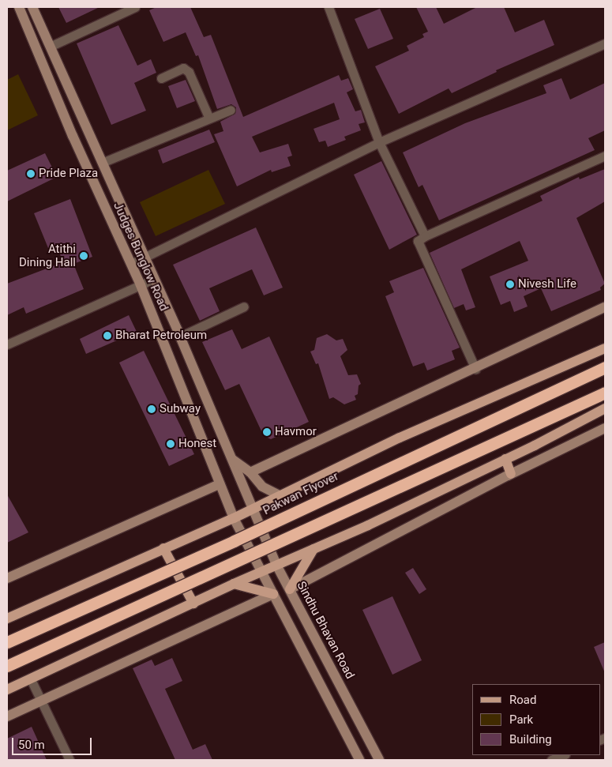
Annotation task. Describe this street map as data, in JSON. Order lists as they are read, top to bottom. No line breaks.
{"streets":{"highway":["Pakwan Flyover"],"main road":["Judges Bunglow Road","Sindhu Bhavan Road"]},"crossings":[["Judges Bunglow Road","Sindhu Bhavan Road"]],"places":["Pride Plaza","Atithi Dining Hall","Nivesh Life","Bharat Petroleum","Subway","Havmor","Honest"],"legend":["Road","Park","Building"],"scale_bar":"50 m"}
